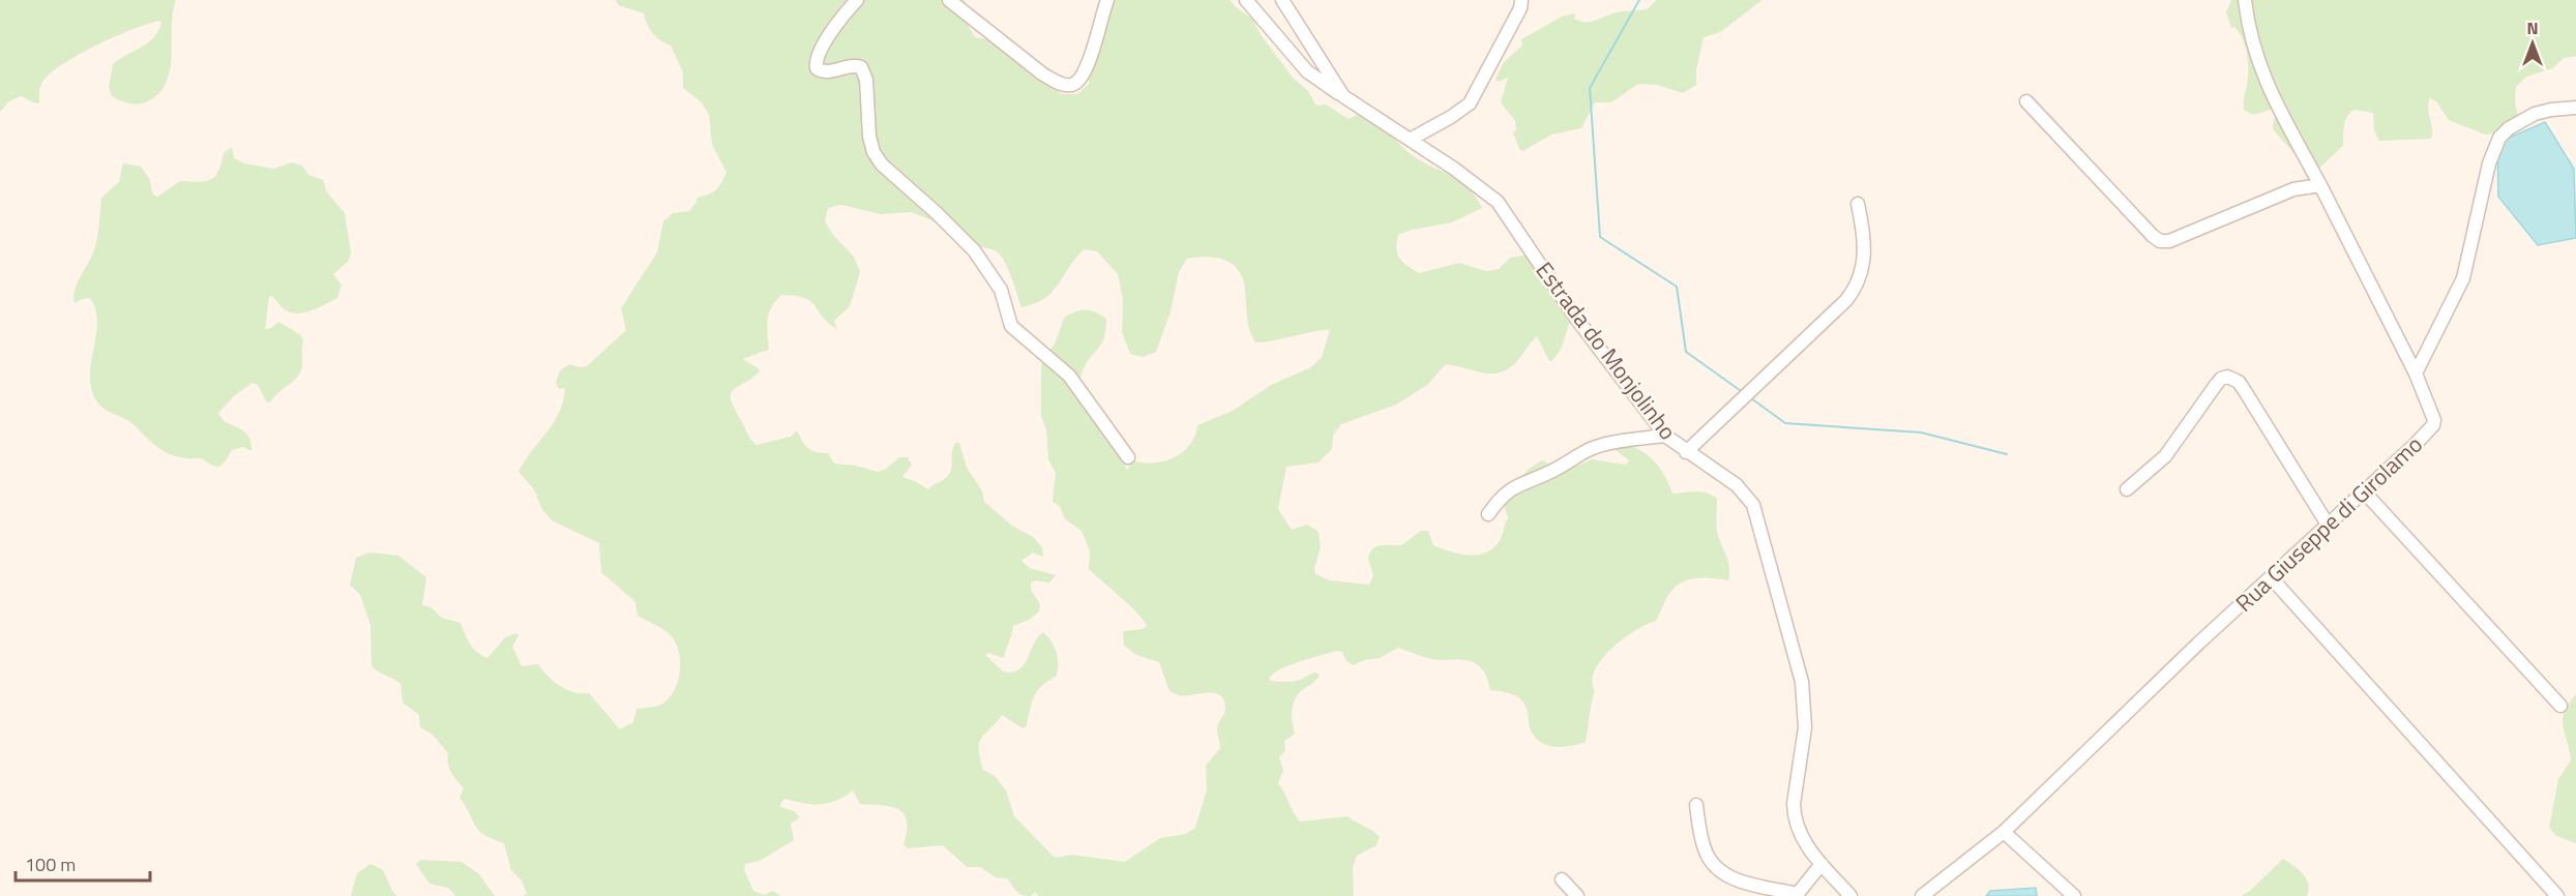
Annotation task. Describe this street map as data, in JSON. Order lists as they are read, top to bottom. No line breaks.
{"streets":{"street":["Estrada do Monjolinho","Rua Giuseppe di Girolamo"]},"scale_bar":"100 m","north":"top"}
